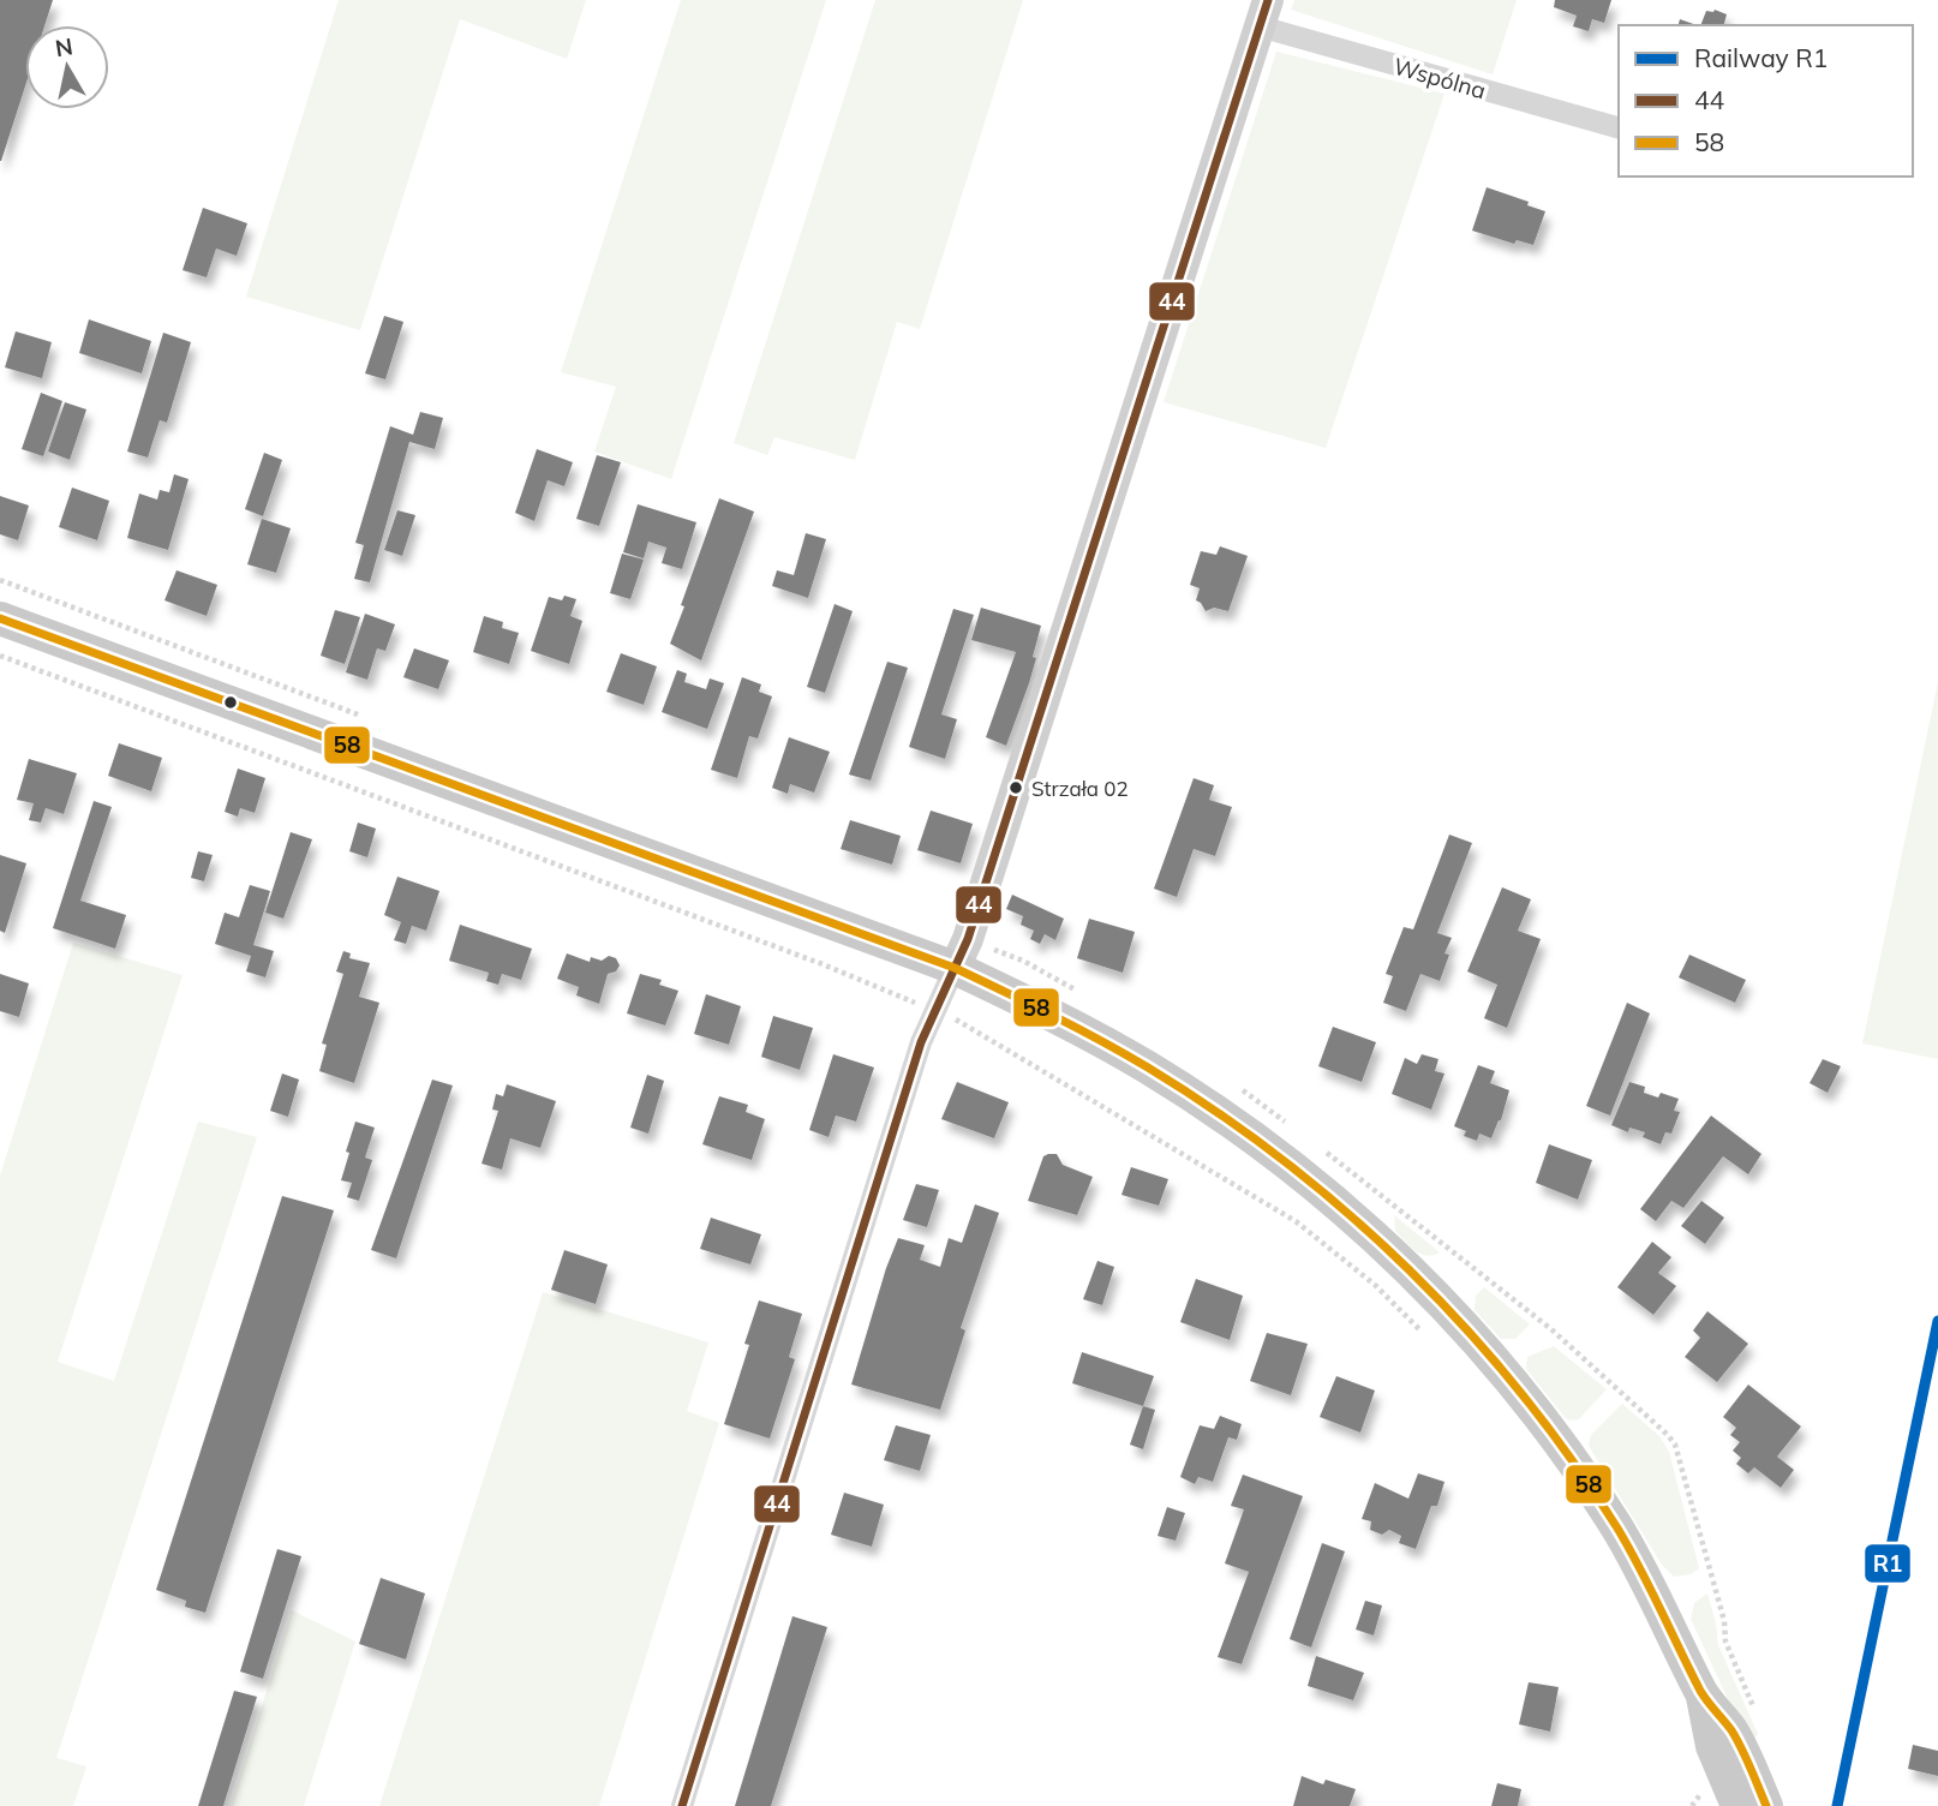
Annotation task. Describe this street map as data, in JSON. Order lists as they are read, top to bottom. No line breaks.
{"streets":{"street":["Wspólna"]},"places":["Strzała 02"],"lines":["transit line 44","transit line 58","rail line R1"],"legend":["Railway R1","44","58"],"north":"top"}
